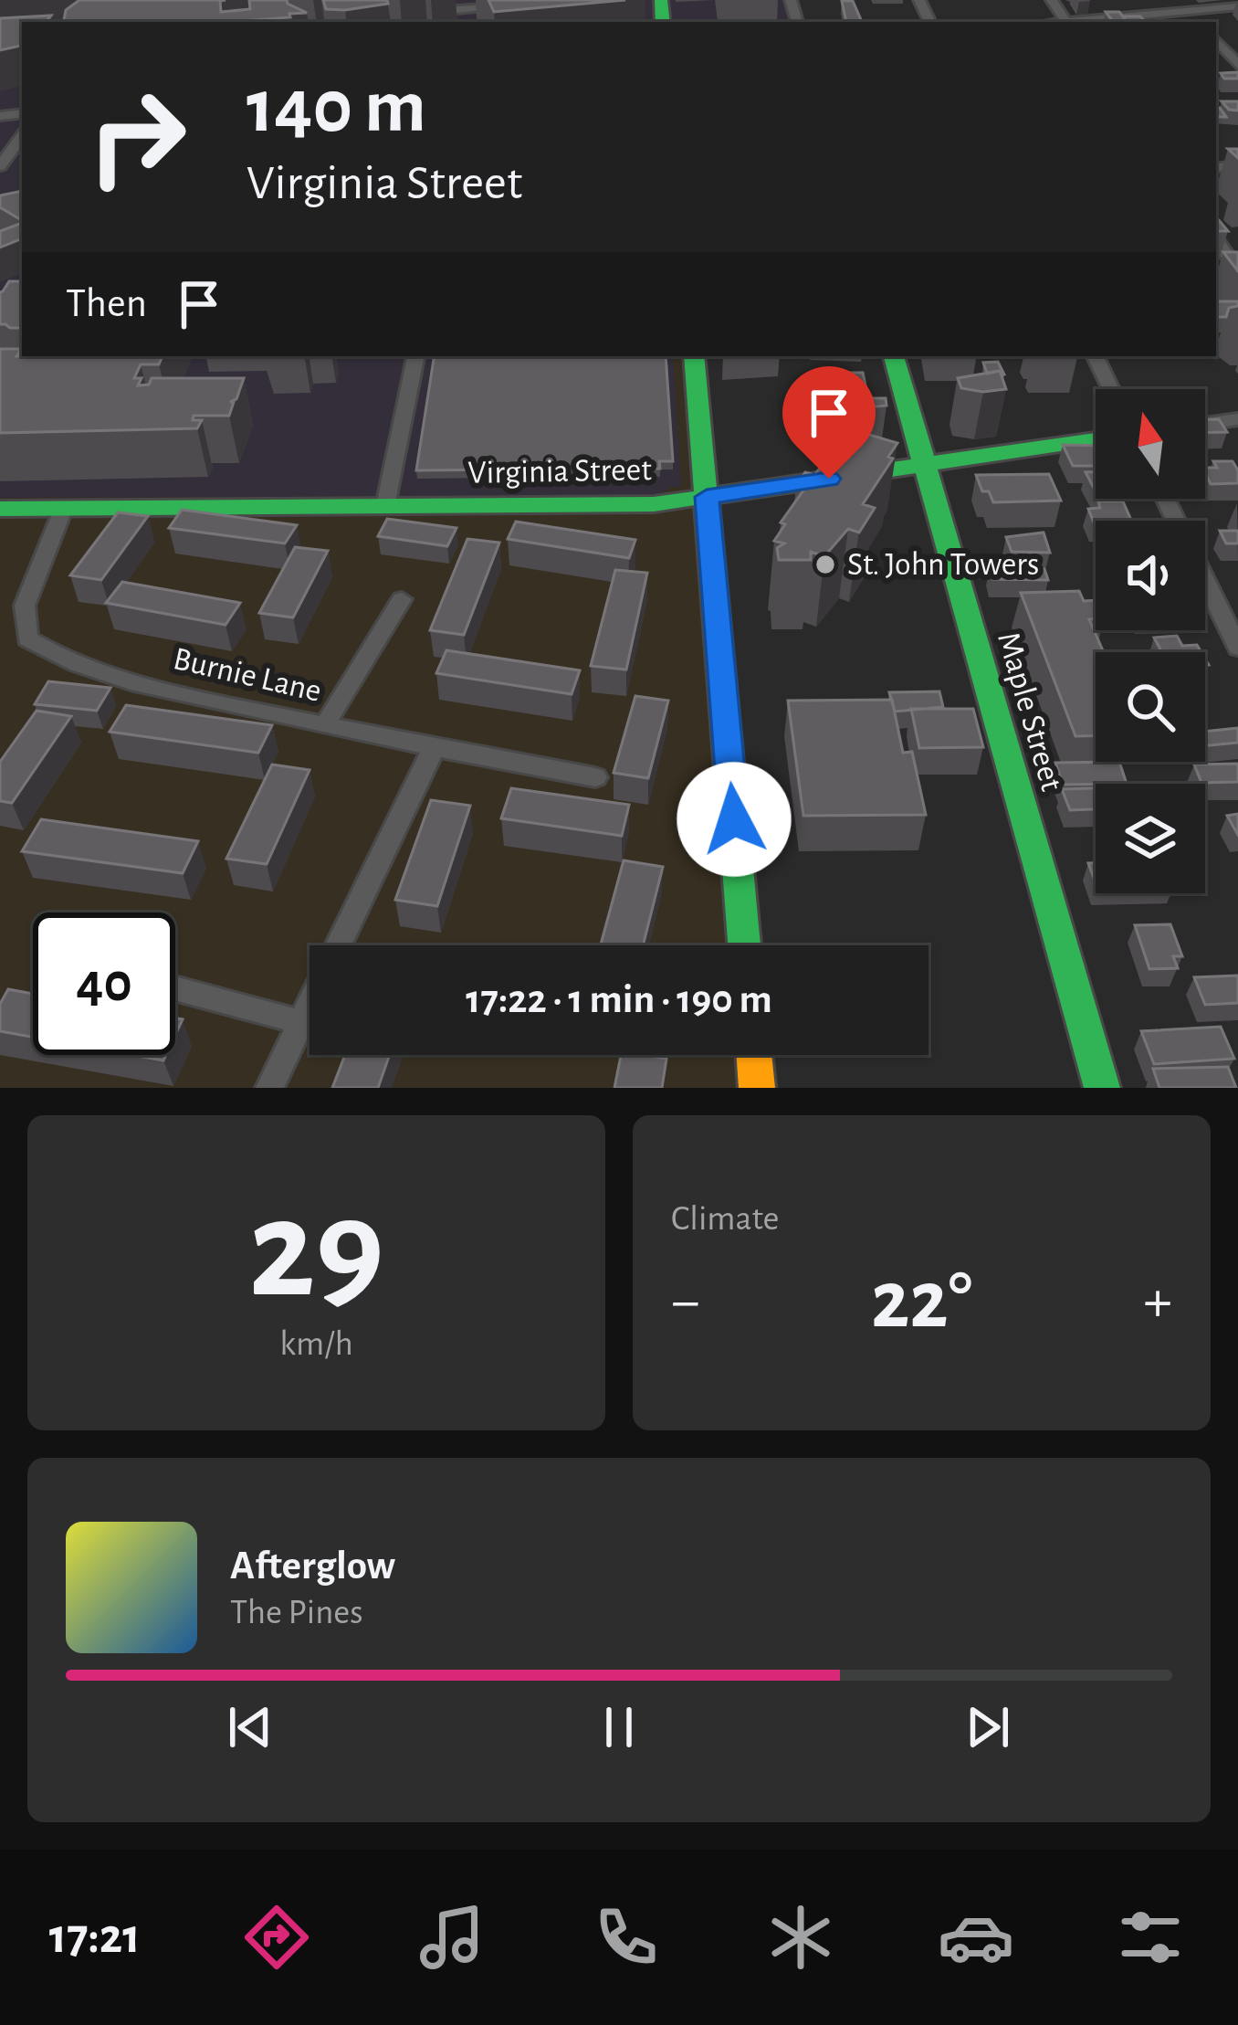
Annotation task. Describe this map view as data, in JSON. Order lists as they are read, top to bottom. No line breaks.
{"streets":{"street":["Virginia Street","Burnie Lane","Maple Street"]},"crossings":[["Virginia Street","Burnie Lane"],["Virginia Street","Maple Street"]],"places":["St. John Towers"],"north":"top","page":{"turn":["140 m","Virginia Street"],"then":"Then","limit":"40","trip":"17:22 · 1 min · 190 m","tile":[["29","km/h"],"Climate"],"heat":["−","22°","+"],"song":["Afterglow","The Pines"],"tabs":"17:21"}}
